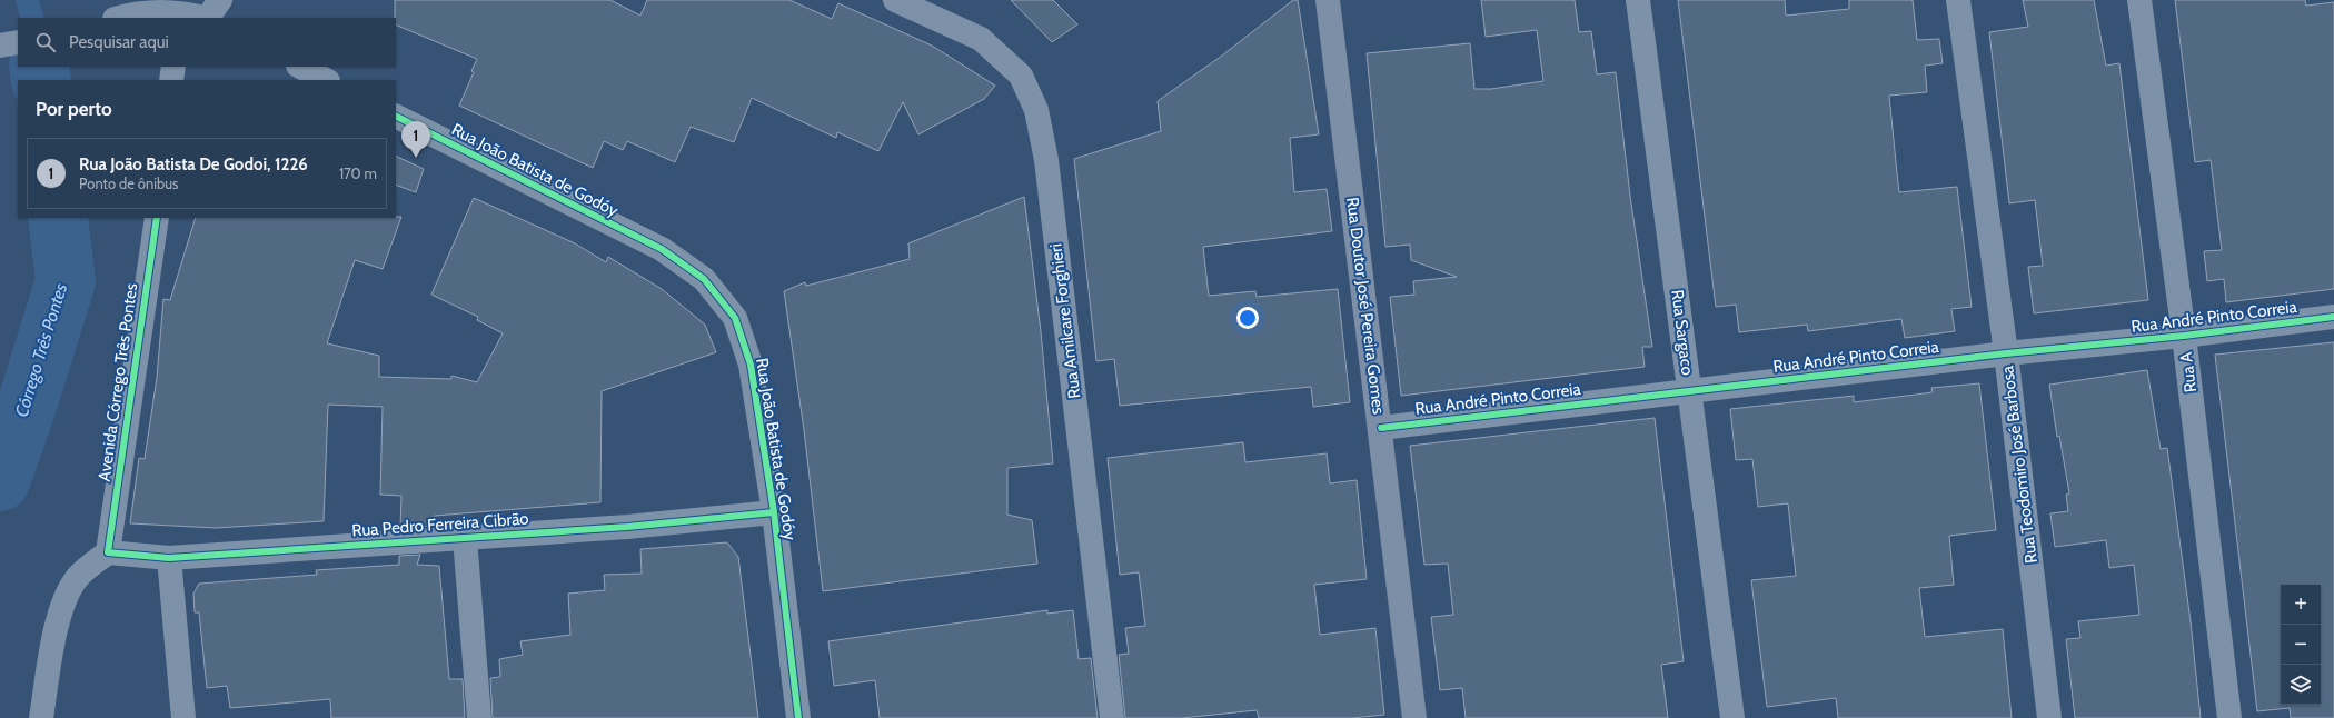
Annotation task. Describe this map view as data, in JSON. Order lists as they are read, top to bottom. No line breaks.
{"streets":{"main road":["Rua Doutor José Pereira Gomes"],"street":["Rua João Batista de Godóy","Rua André Pinto Correia","Rua Amilcare Forghieri","Rua Sargaco","Rua A","Avenida Córrego Três Pontes","Rua Teodomiro José Barbosa","Rua Pedro Ferreira Cibrão"]},"crossings":[["Rua João Batista de Godóy","Rua Pedro Ferreira Cibrão"],["Rua Doutor José Pereira Gomes","Rua André Pinto Correia"],["Rua André Pinto Correia","Rua Sargaco"],["Rua André Pinto Correia","Rua A"],["Rua André Pinto Correia","Rua Teodomiro José Barbosa"],["Avenida Córrego Três Pontes","Rua Pedro Ferreira Cibrão"]],"water":["Córrego Três Pontes"],"page":{"search":"Pesquisar aqui","heading":"Por perto","pins":"1","list":[{"mark":"1","name":"Rua João Batista De Godoi, 1226","note":"Ponto de ônibus","value":"170 m"}],"map_buttons":["+","−"]}}
